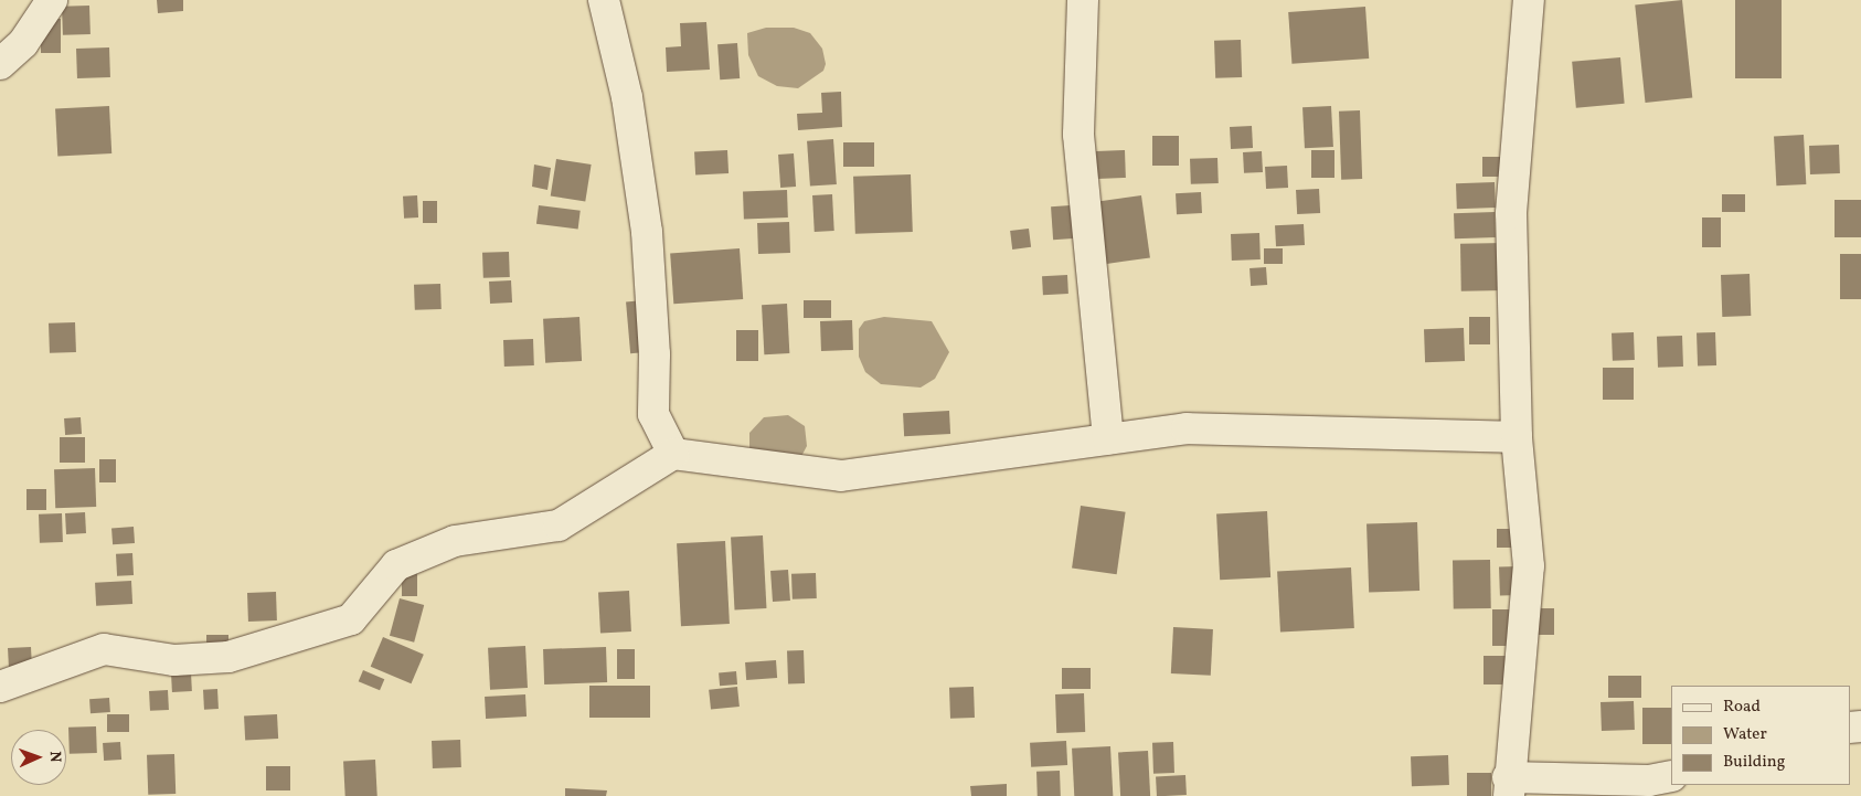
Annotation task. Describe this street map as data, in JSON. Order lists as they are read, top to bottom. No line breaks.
{"legend":["Road","Water","Building"],"north":"right"}
